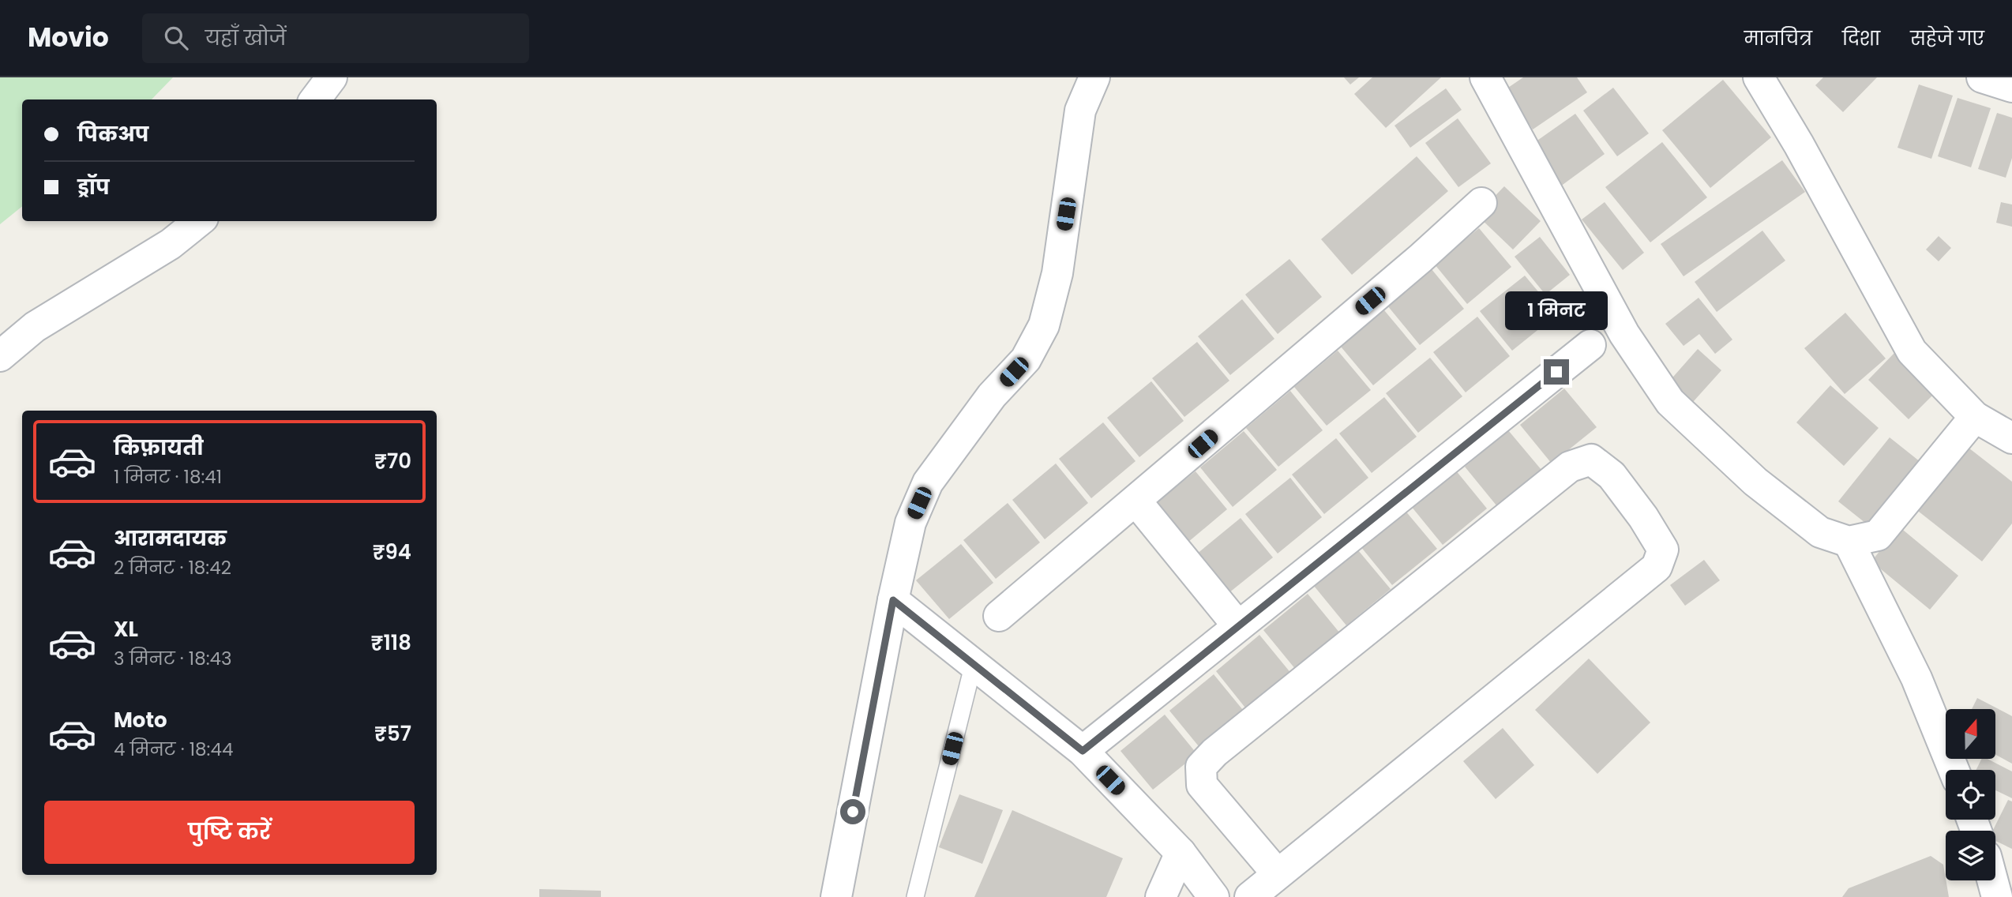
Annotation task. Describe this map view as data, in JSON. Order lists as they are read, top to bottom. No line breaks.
{"north":"top","page":{"header":"Movio","search":"यहाँ खोजें","nav":["मानचित्र","दिशा","सहेजे गए"],"banner":["पिकअप","ड्रॉप"],"bubble":"1 मिनट","list":[{"name":"किफ़ायती","note":"1 मिनट · 18:41","value":"₹70"},{"name":"आरामदायक","note":"2 मिनट · 18:42","value":"₹94"},{"name":"XL","note":"3 मिनट · 18:43","value":"₹118"},{"name":"Moto","note":"4 मिनट · 18:44","value":"₹57"}],"buttons":"पुष्टि करें"}}
